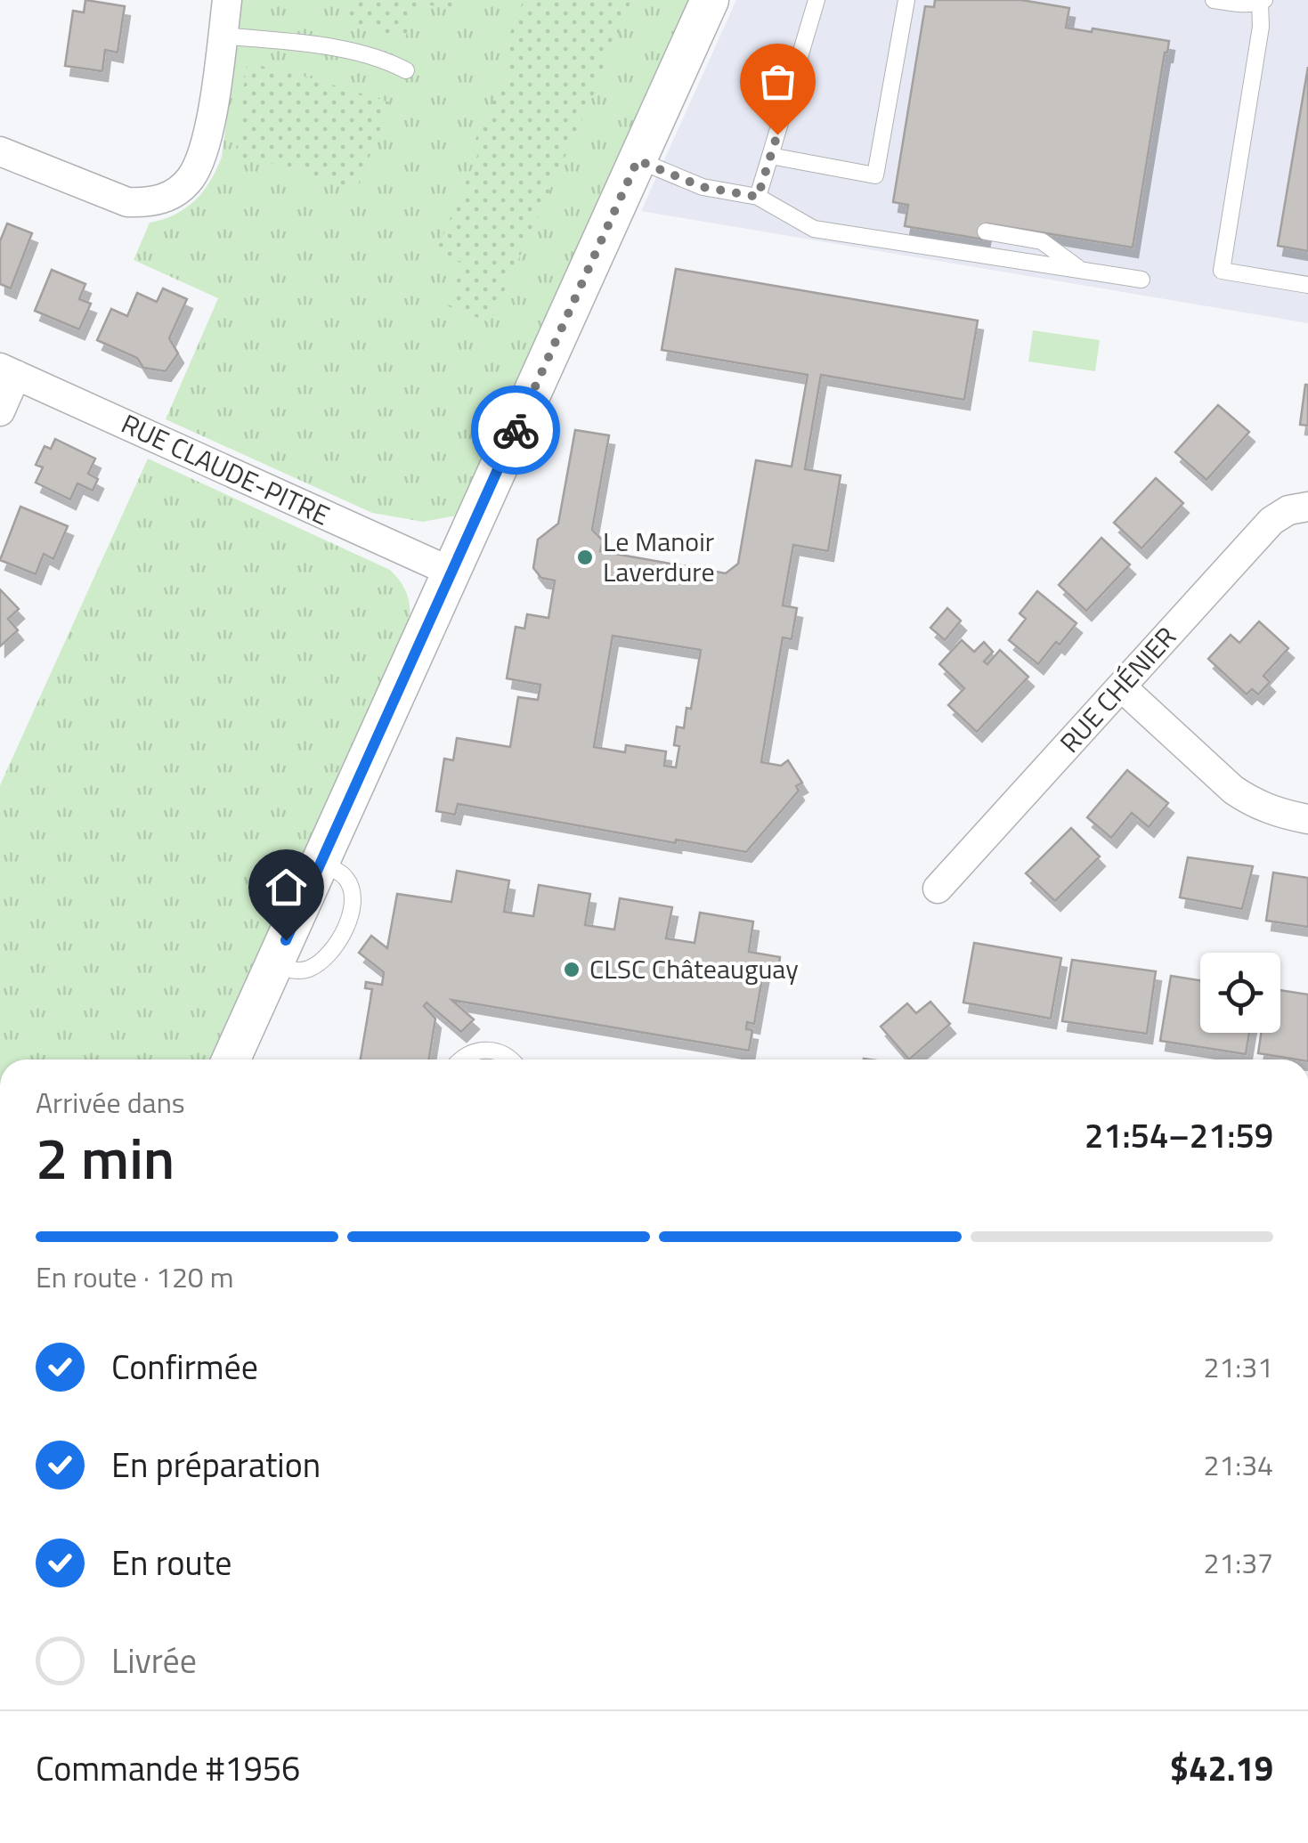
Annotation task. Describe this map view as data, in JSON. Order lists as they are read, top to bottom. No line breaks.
{"streets":{"street":["RUE CLAUDE-PITRE","RUE CHÉNIER"]},"places":["Le Manoir Laverdure","CLSC Châteauguay"],"page":{"heading":["2 min","Arrivée dans","21:54–21:59"],"panel":["Commande #1956","$42.19"],"bar":"En route · 120 m","list":[["Confirmée","21:31"],["En préparation","21:34"],["En route","21:37"],"Livrée"]}}
